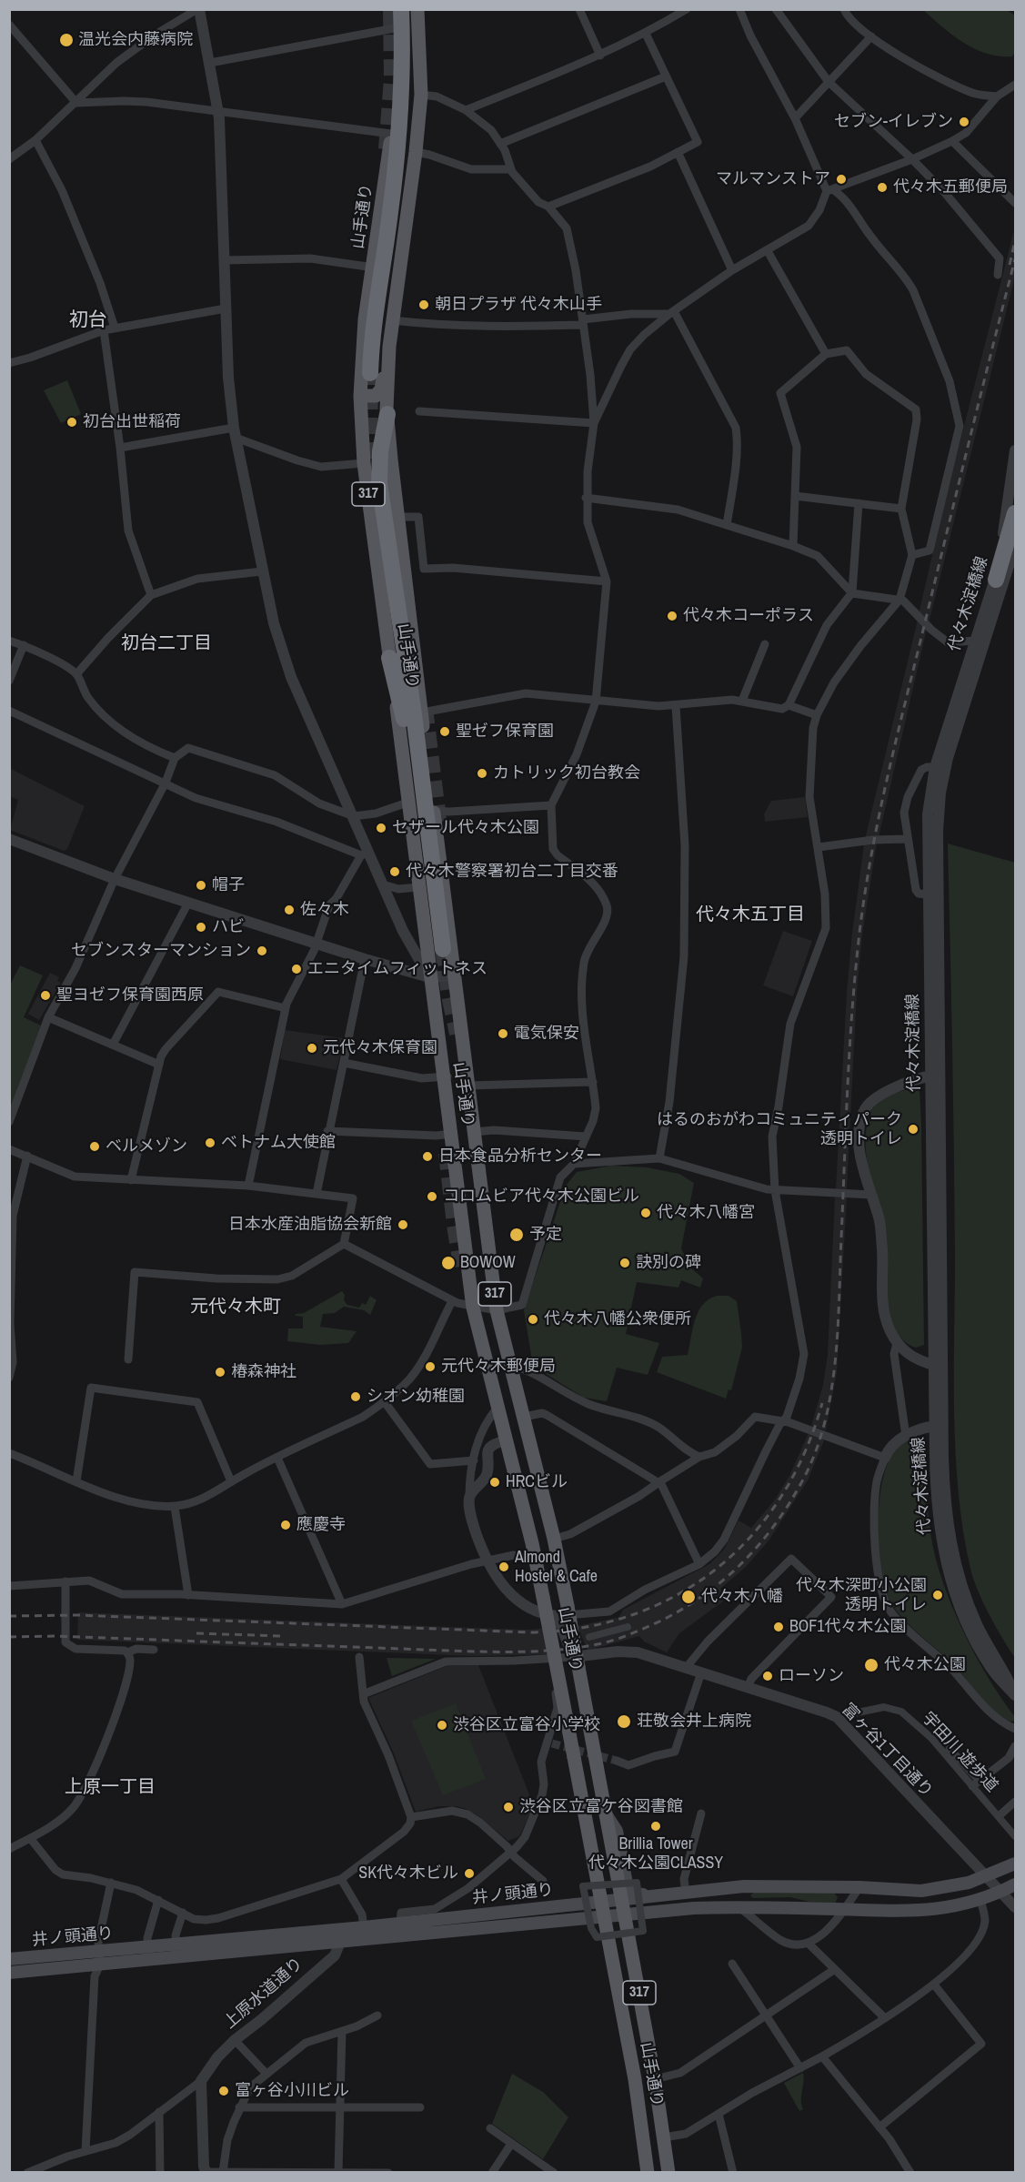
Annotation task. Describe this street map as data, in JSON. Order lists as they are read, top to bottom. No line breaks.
{"streets":{"main road":["山手通り","317","井ノ頭通り"],"street":["代々木淀橋線","富ヶ谷1丁目通り","宇田川 遊歩道","上原水道通り"]},"crossings":[["山手通り","富ヶ谷1丁目通り"],["山手通り","井ノ頭通り"],["富ヶ谷1丁目通り","井ノ頭通り"],["井ノ頭通り","上原水道通り"]],"districts":["初台","初台二丁目","代々木五丁目","元代々木町","上原一丁目"],"places":["温光会内藤病院","セブン-イレブン","マルマンストア","代々木五郵便局","朝日プラザ 代々木山手","初台出世稲荷","代々木コーポラス","聖ゼフ保育園","カトリック初台教会","セザール代々木公園","代々木警察署初台二丁目交番","帽子","佐々木","ハビ","セブンスターマンション","エニタイムフィットネス","聖ヨゼフ保育園西原","電気保安","元代々木保育園","はるのおがわコミュニティパーク 透明トイレ","ベトナム大使館","ベルメゾン","日本食品分析センター","コロムビア代々木公園ビル","代々木八幡宮","日本水産油脂協会新館","予定","BOWOW","訣別の碑","代々木八幡公衆便所","元代々木郵便局","椿森神社","シオン幼稚園","HRCビル","應慶寺","Almond Hostel & Cafe","代々木深町小公園 透明トイレ","代々木八幡","BOF1代々木公園","代々木公園","ローソン","荘敬会井上病院","渋谷区立富谷小学校","渋谷区立富ケ谷図書館","Brillia Tower 代々木公園CLASSY","SK代々木ビル","富ヶ谷小川ビル"]}
